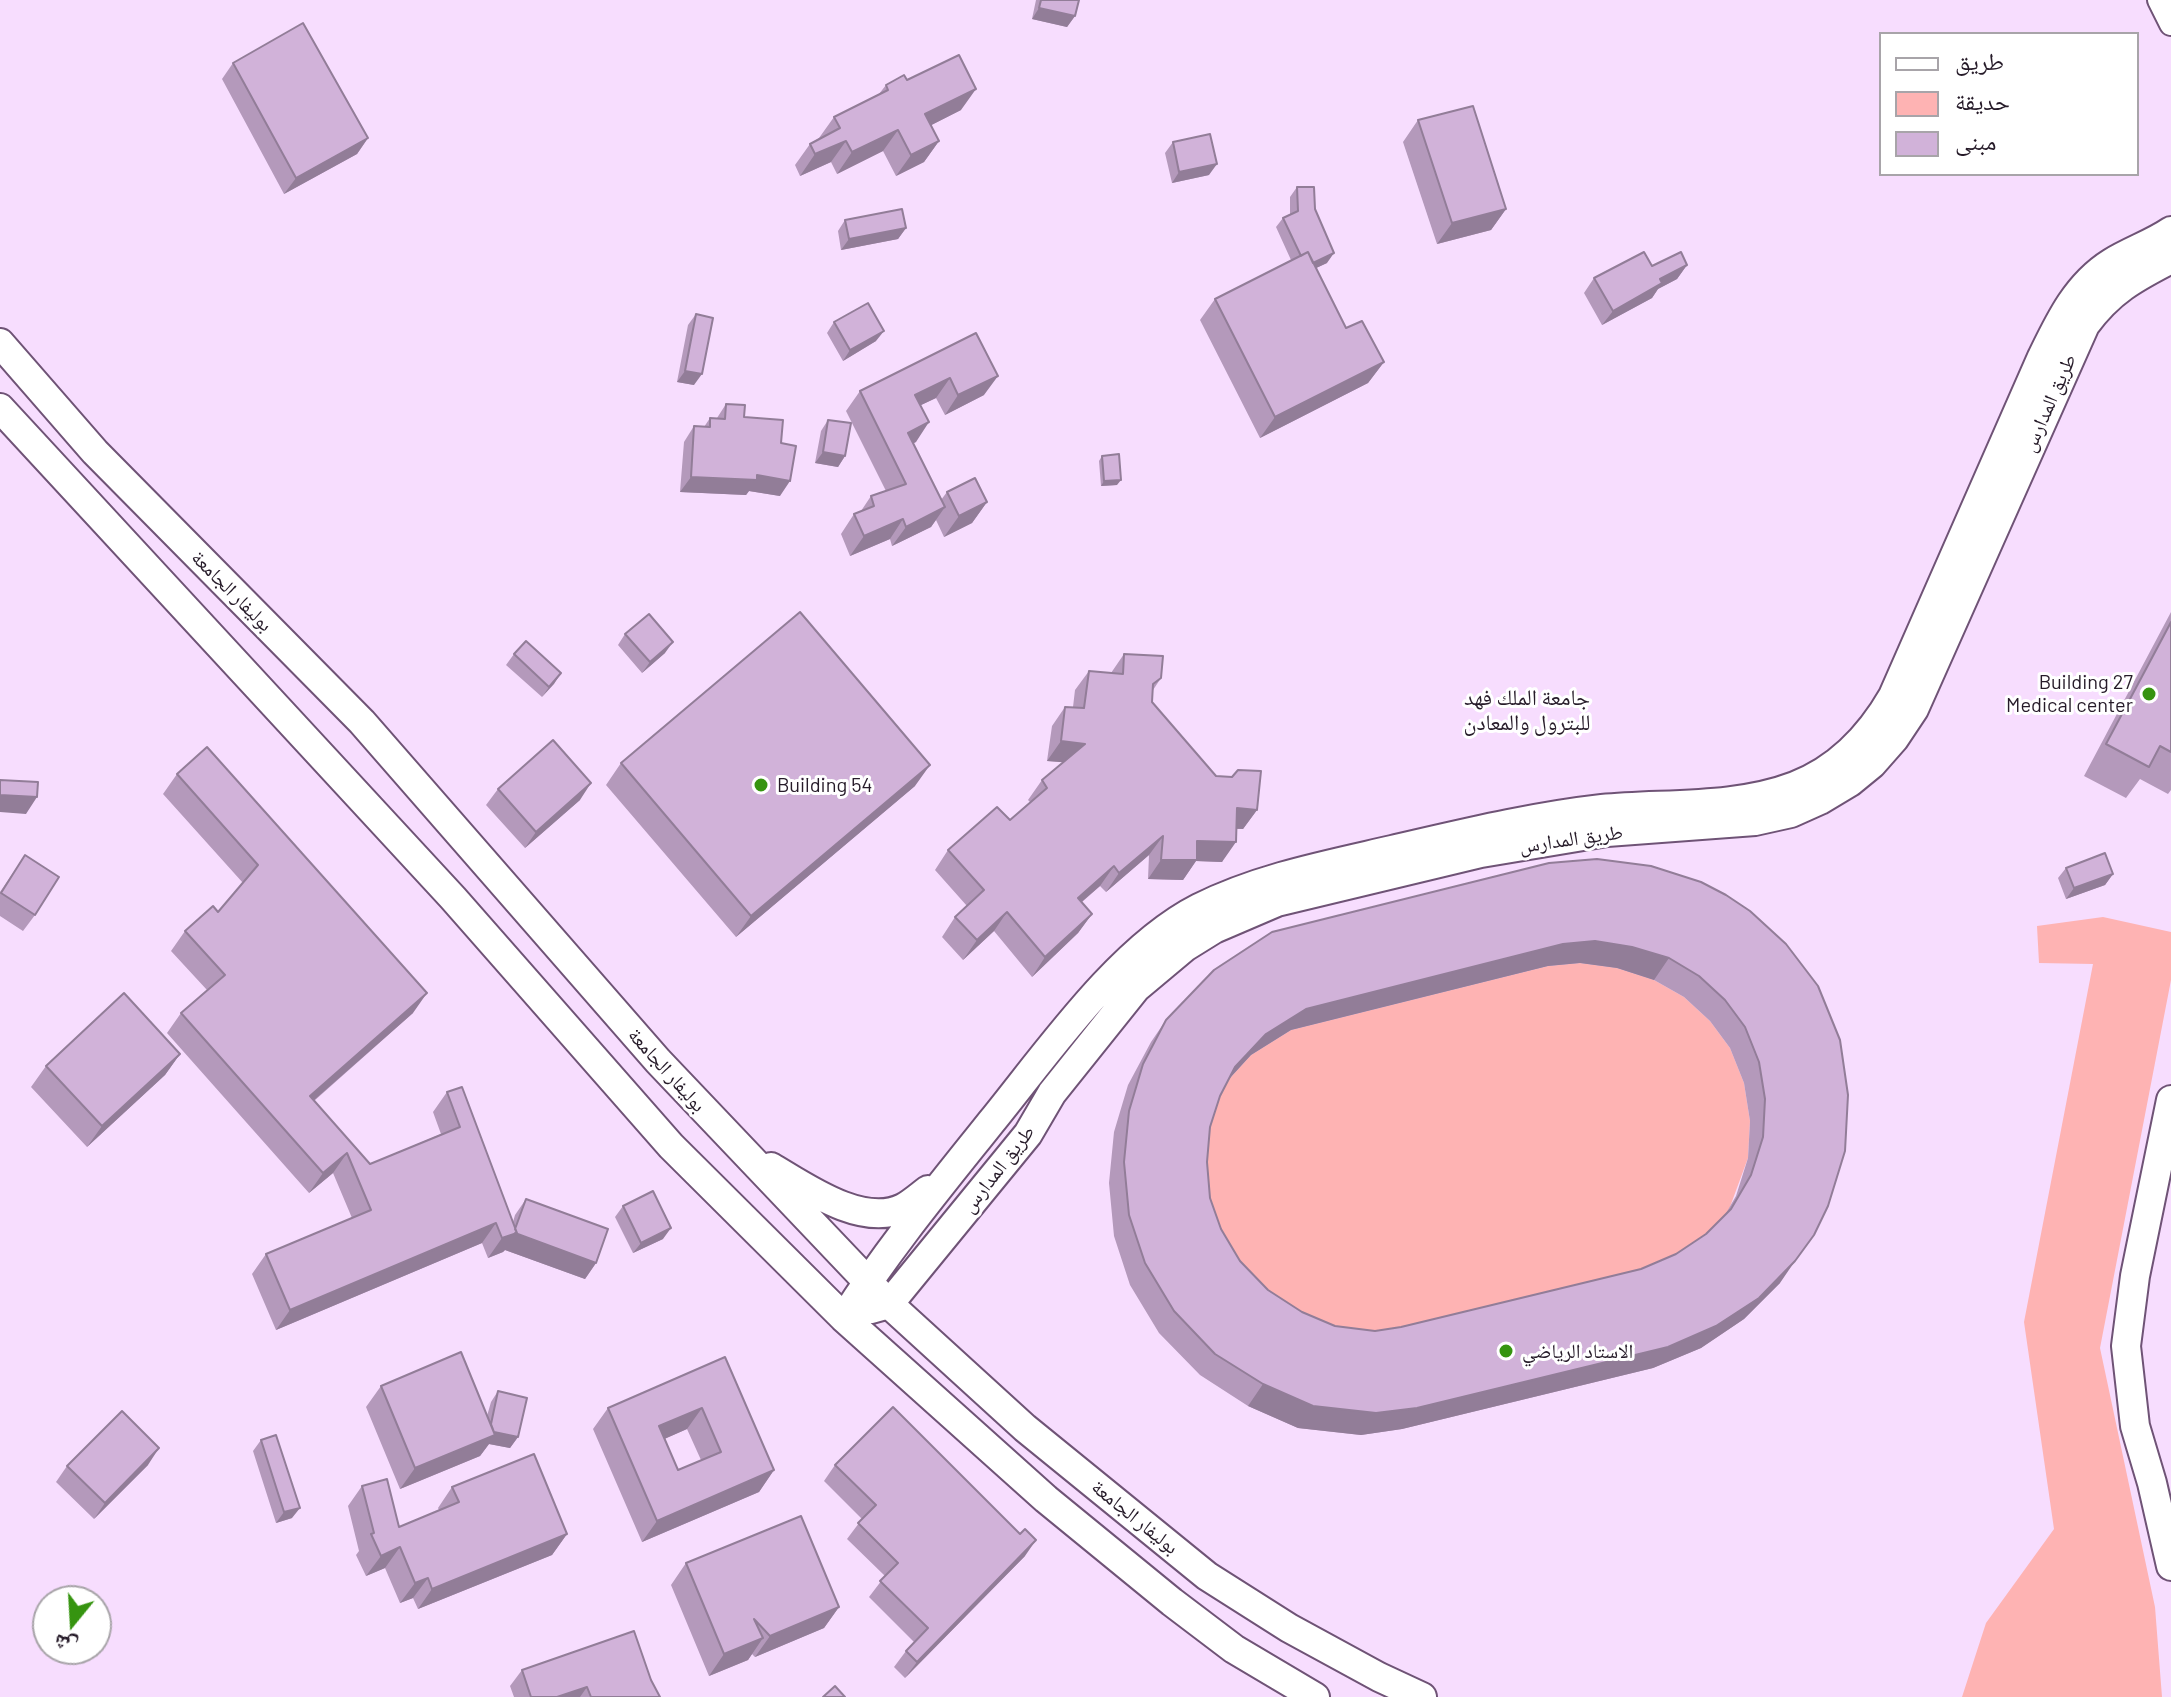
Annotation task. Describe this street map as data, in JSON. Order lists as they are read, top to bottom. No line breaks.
{"streets":{"street":["طريق المدارس","بوليفار الجامعة"]},"crossings":[["طريق المدارس","بوليفار الجامعة"]],"districts":["جامعة الملك فهد للبترول والمعادن"],"places":["Building 27 Medical center","Building 54","الاستاد الرياضي"],"legend":["طريق","حديقة","مبنى"],"north":"bottom"}
